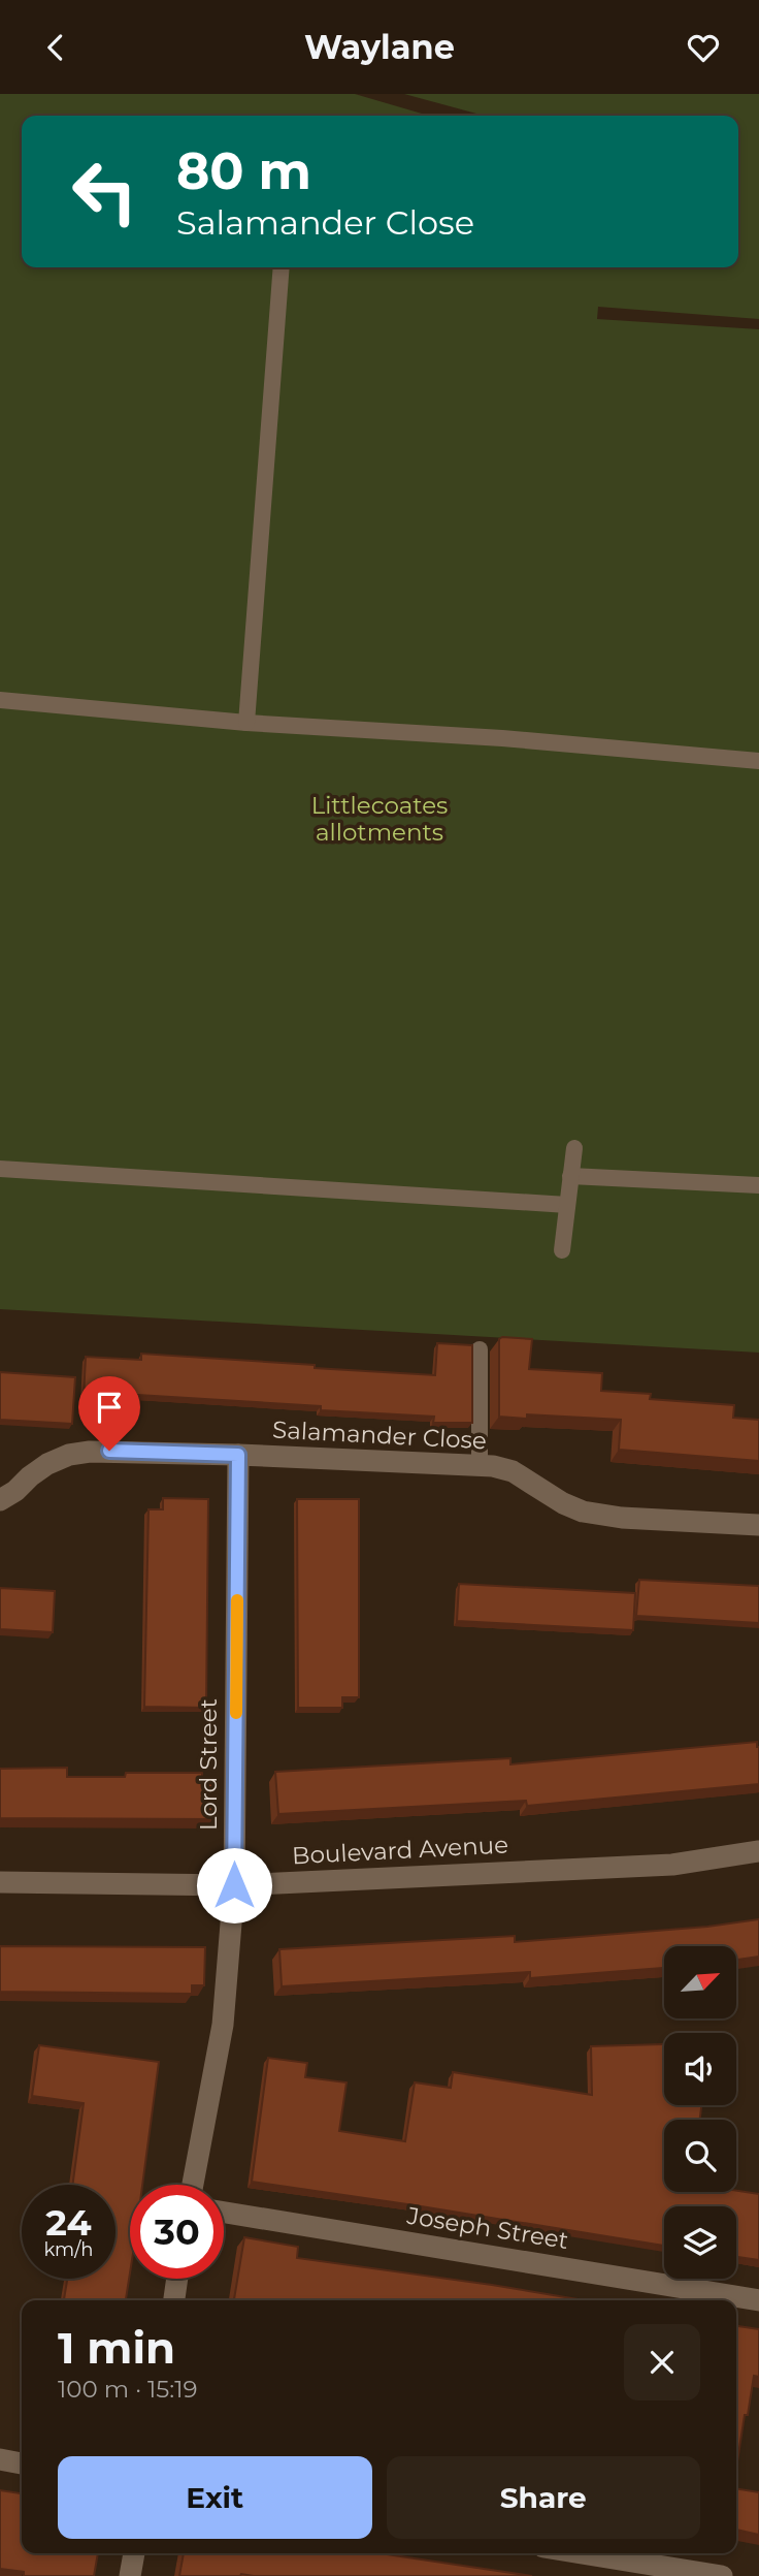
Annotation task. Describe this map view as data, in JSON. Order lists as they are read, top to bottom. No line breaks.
{"streets":{"street":["Salamander Close","Lord Street","Boulevard Avenue","Joseph Street"]},"crossings":[["Salamander Close","Lord Street"],["Lord Street","Boulevard Avenue"]],"parks":["Littlecoates allotments"],"north":"top right","page":{"header":"Waylane","turn":["80 m","Salamander Close"],"speed":"24 km/h","limit":"30","heading":["1 min","100 m · 15:19"],"buttons":["Exit","Share"]}}
